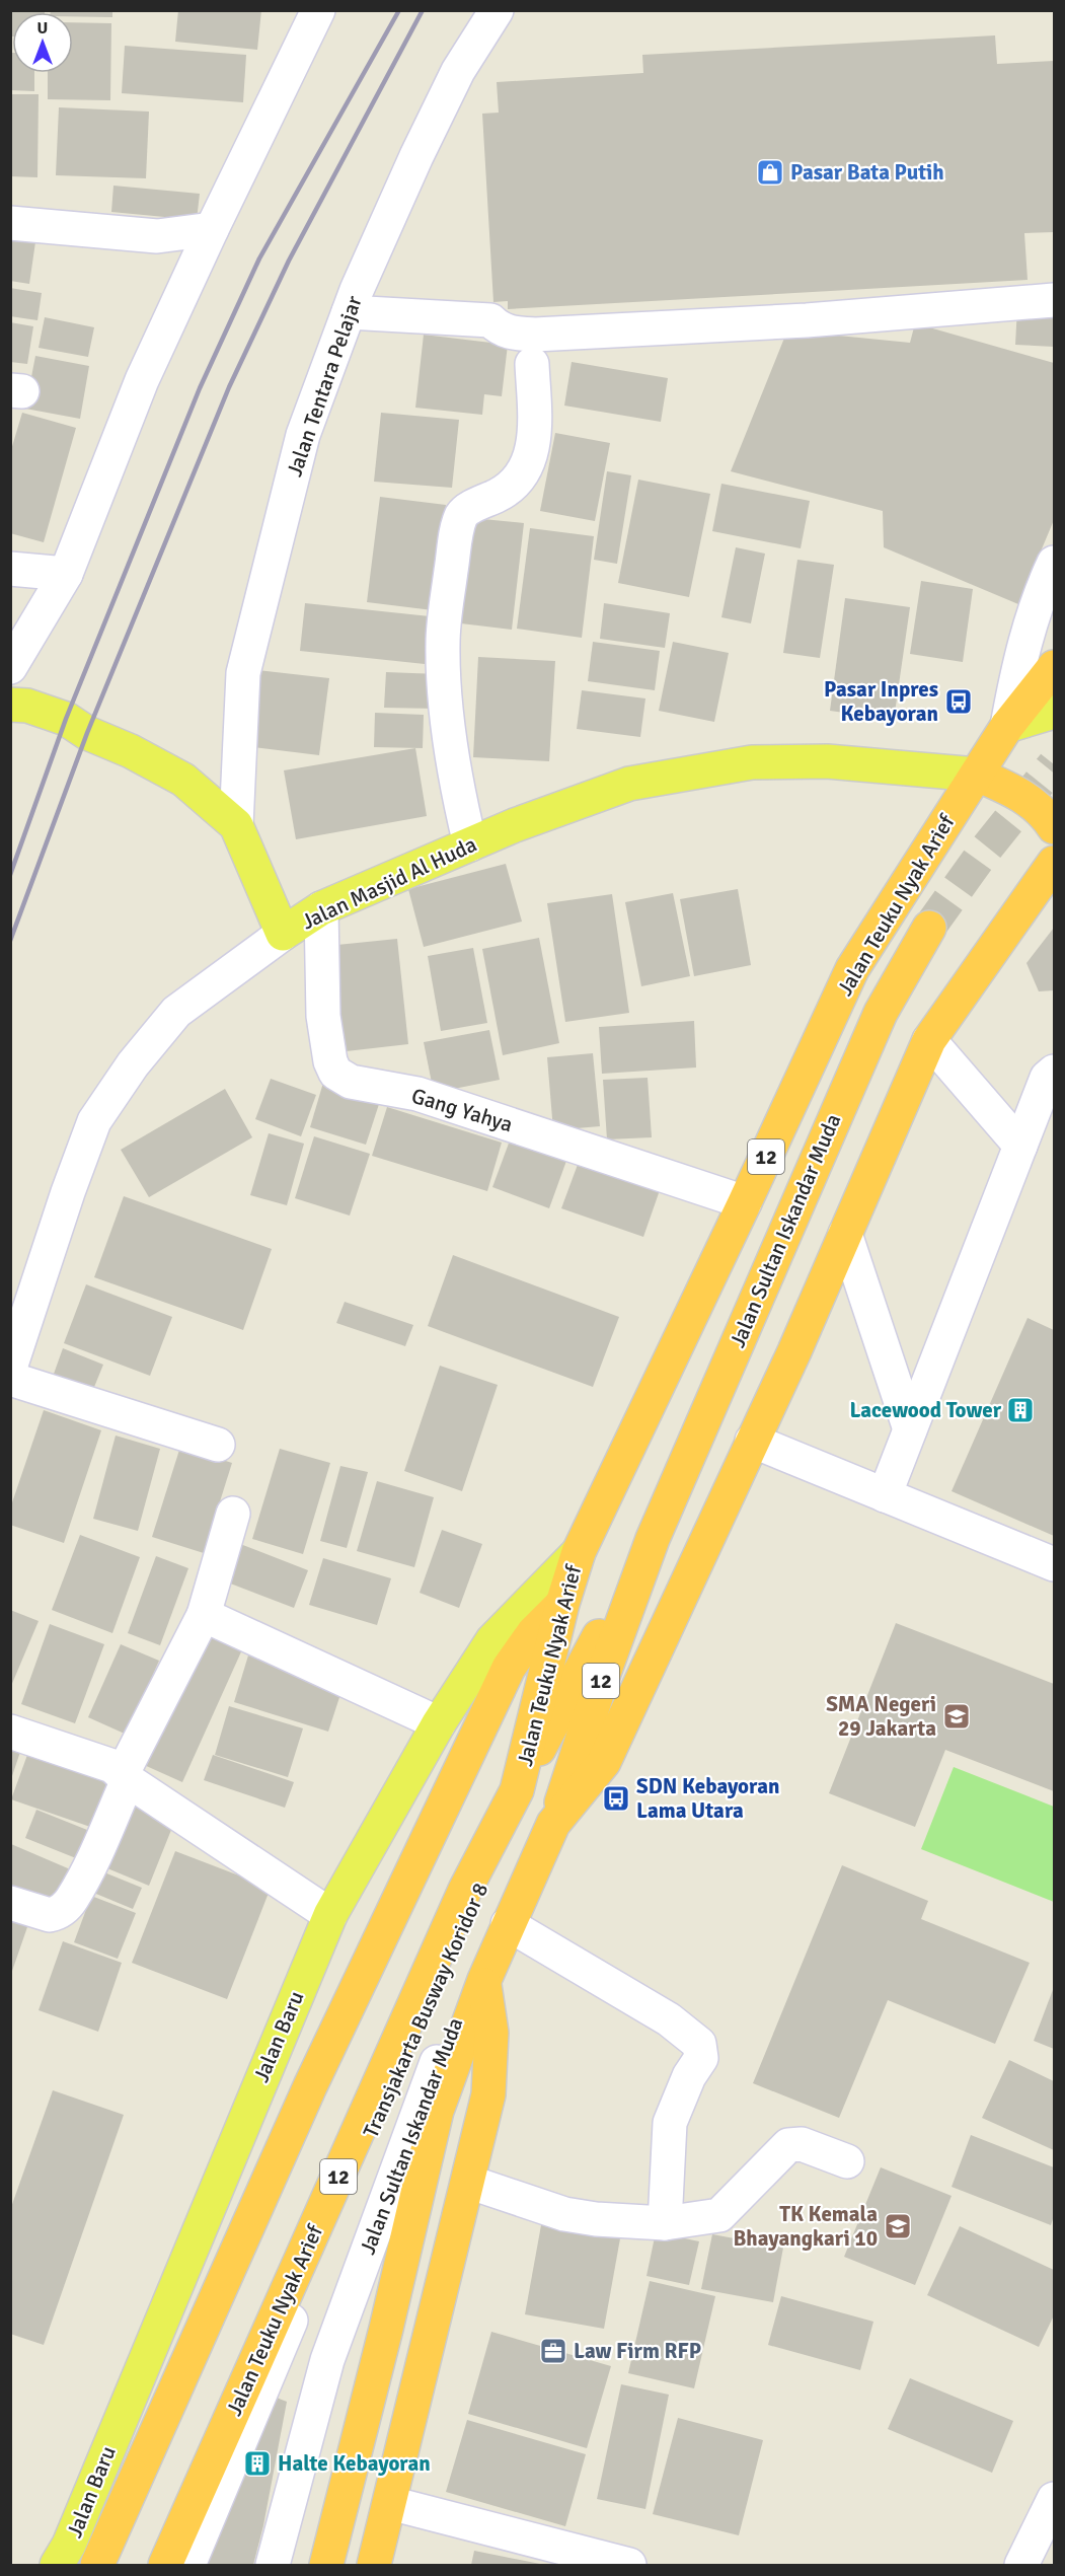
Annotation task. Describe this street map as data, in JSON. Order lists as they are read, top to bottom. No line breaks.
{"streets":{"highway":["Jalan Teuku Nyak Arief","12","Jalan Sultan Iskandar Muda"],"main road":["Jalan Masjid Al Huda","Jalan Baru"],"street":["Jalan Tentara Pelajar","Gang Yahya","Transjakarta Busway Koridor 8"]},"crossings":[["Jalan Masjid Al Huda","Jalan Teuku Nyak Arief"],["Jalan Masjid Al Huda","Gang Yahya"],["Jalan Teuku Nyak Arief","Gang Yahya"],["Jalan Teuku Nyak Arief","Jalan Sultan Iskandar Muda"],["Jalan Teuku Nyak Arief","Transjakarta Busway Koridor 8"],["Jalan Teuku Nyak Arief","Jalan Baru"],["12","Jalan Sultan Iskandar Muda"],["Jalan Sultan Iskandar Muda","Transjakarta Busway Koridor 8"]],"places":{"shop":["Pasar Bata Putih"],"bus stop":["Pasar Inpres Kebayoran","SDN Kebayoran Lama Utara"],"building":["Lacewood Tower","Halte Kebayoran"],"school or university":["SMA Negeri 29 Jakarta","TK Kemala Bhayangkari 10"],"office":["Law Firm RFP"]},"north":"top"}
